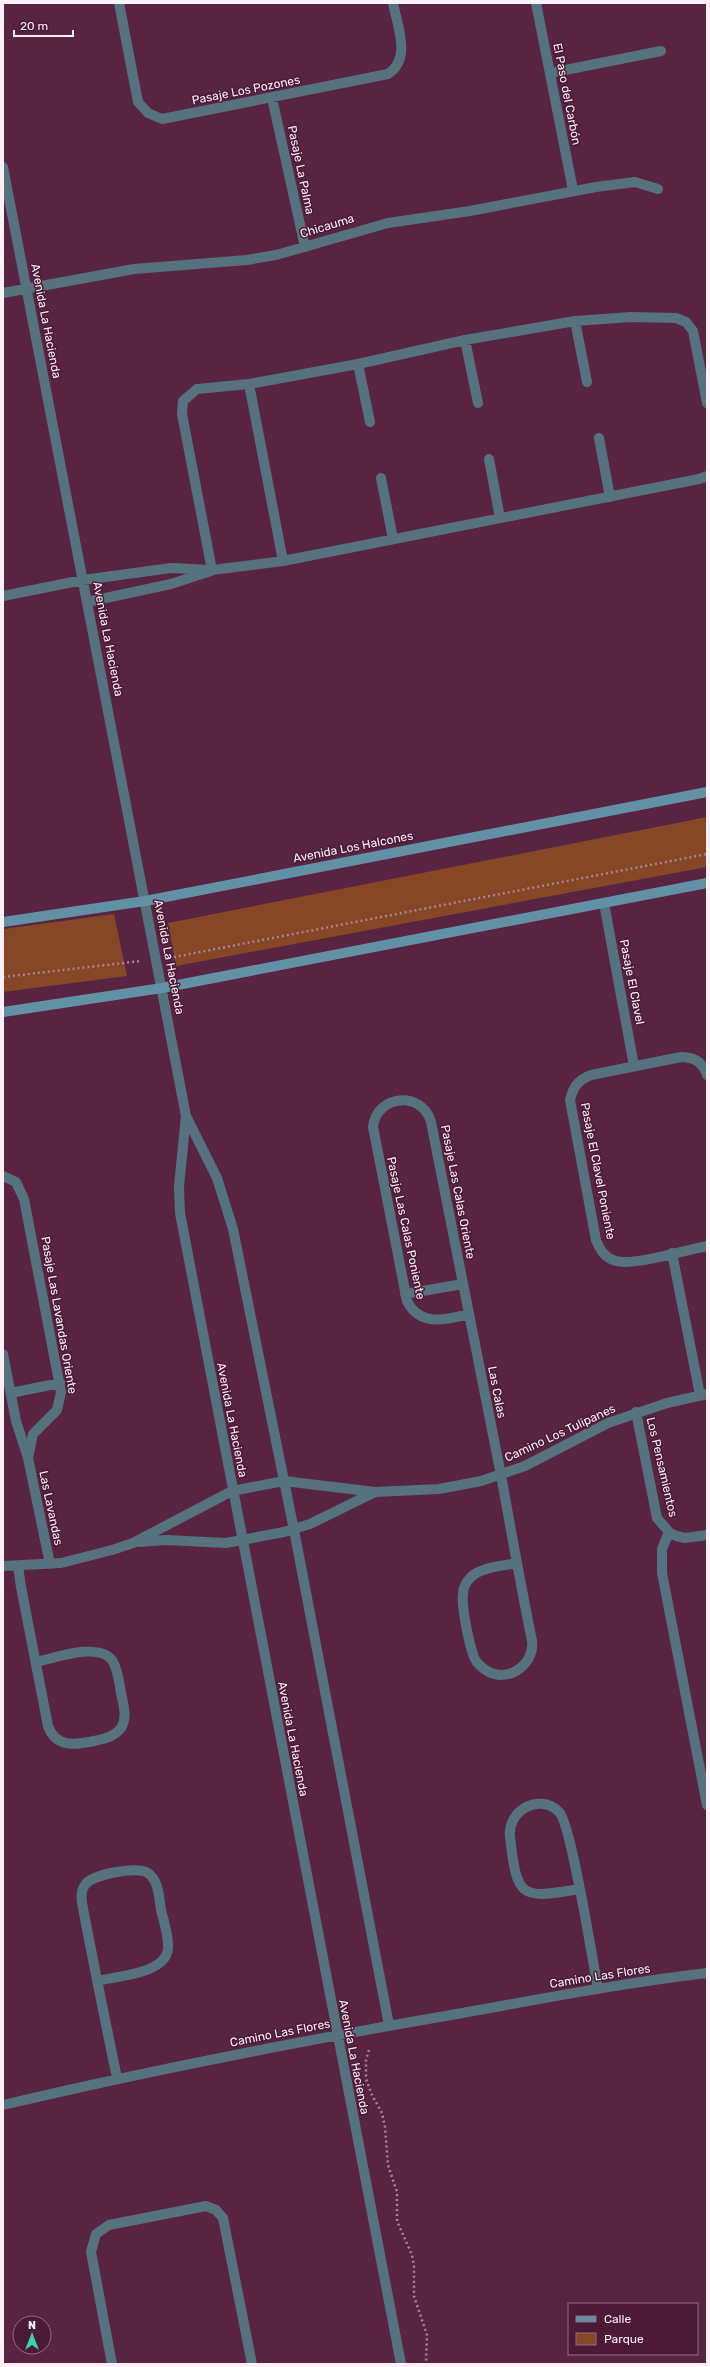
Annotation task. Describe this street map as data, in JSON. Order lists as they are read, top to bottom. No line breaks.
{"streets":{"street":["Pasaje Los Pozones","El Paso del Carbón","Pasaje La Palma","Chicauma","Avenida La Hacienda","Avenida Los Halcones","Pasaje El Clavel","Pasaje El Clavel Poniente","Pasaje Las Calas Oriente","Pasaje Las Calas Poniente","Pasaje Las Lavandas Oriente","Las Calas","Camino Los Tulipanes","Los Pensamientos","Las Lavandas","Camino Las Flores"]},"crossings":[["Pasaje Los Pozones","Pasaje La Palma"],["El Paso del Carbón","Chicauma"],["Pasaje La Palma","Chicauma"],["Chicauma","Avenida La Hacienda"],["Avenida La Hacienda","Avenida Los Halcones"],["Avenida La Hacienda","Camino Los Tulipanes"],["Avenida La Hacienda","Camino Las Flores"],["Pasaje El Clavel","Pasaje El Clavel Poniente"],["Pasaje Las Calas Oriente","Pasaje Las Calas Poniente"],["Pasaje Las Calas Oriente","Las Calas"],["Pasaje Las Calas Poniente","Las Calas"],["Pasaje Las Lavandas Oriente","Las Lavandas"],["Las Calas","Camino Los Tulipanes"],["Camino Los Tulipanes","Los Pensamientos"],["Camino Los Tulipanes","Las Lavandas"]],"legend":["Calle","Parque"],"scale_bar":"20 m","north":"top"}
